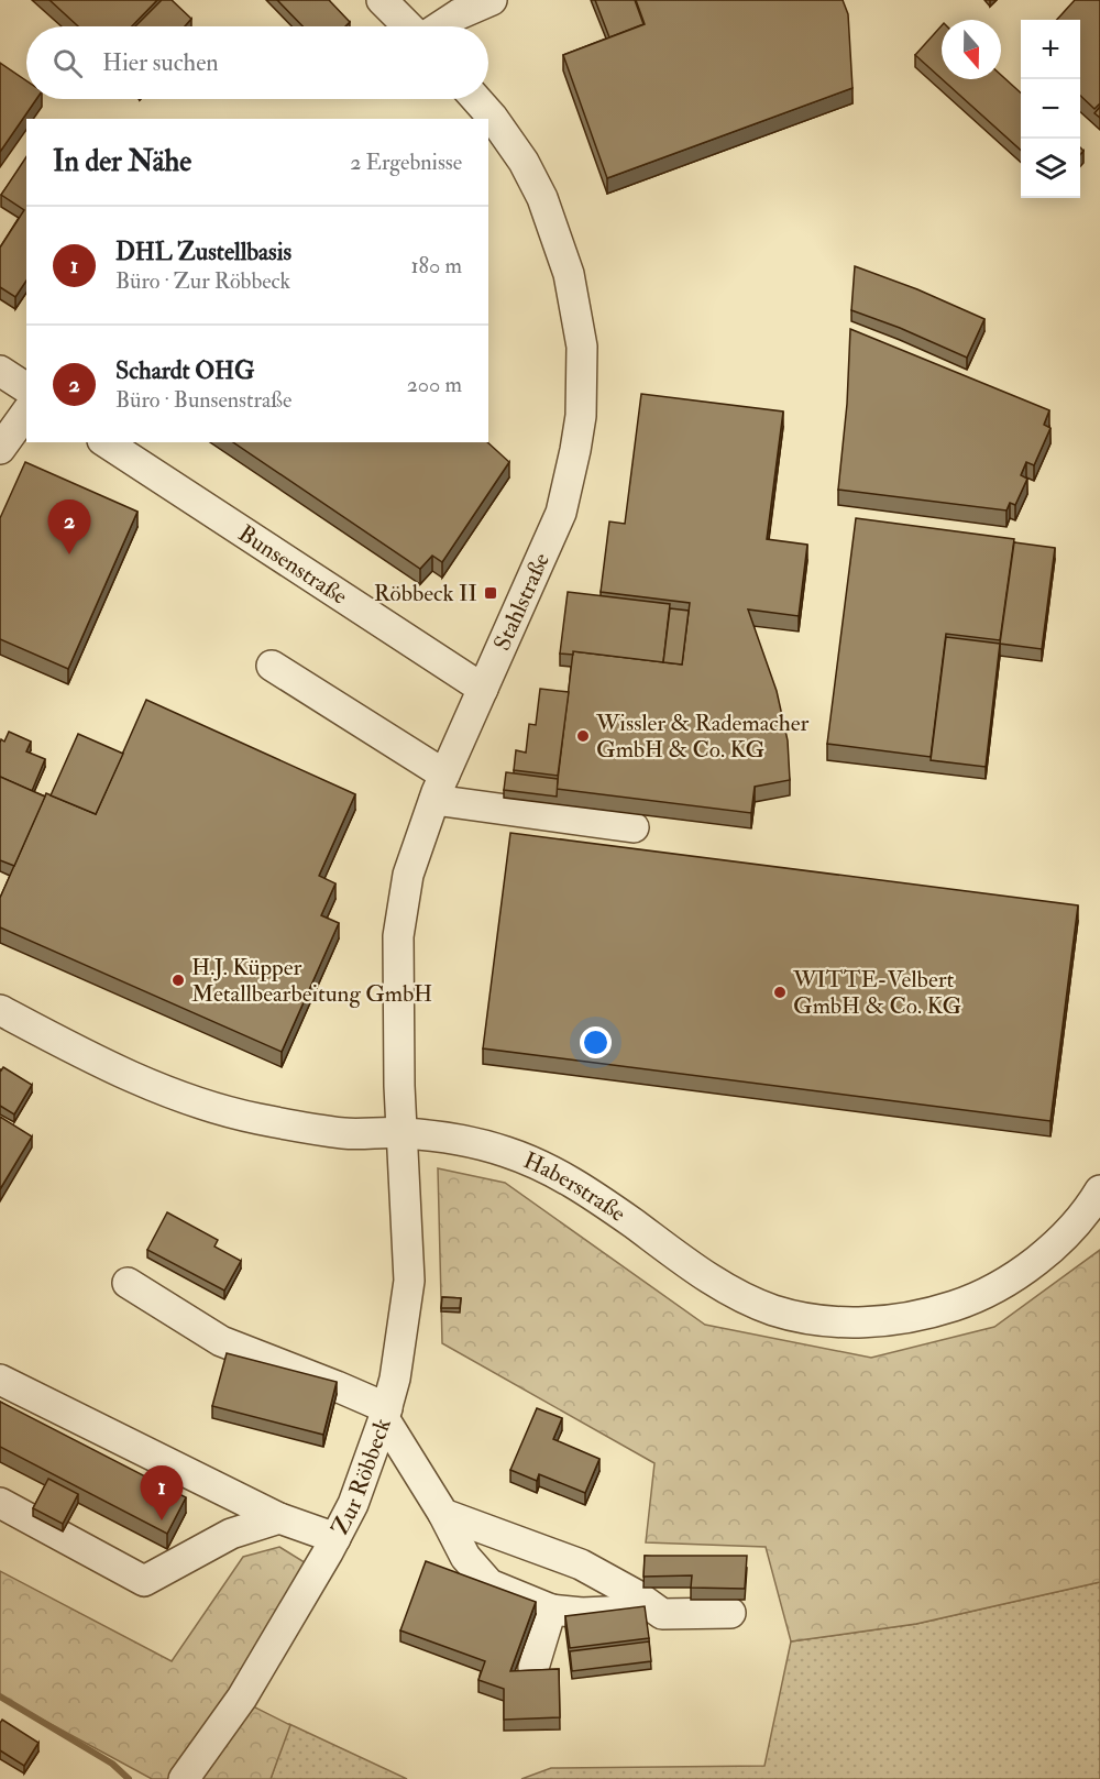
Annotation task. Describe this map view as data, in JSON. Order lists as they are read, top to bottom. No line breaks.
{"streets":{"street":["Bunsenstraße","Stahlstraße","Haberstraße","Zur Röbbeck"]},"crossings":[["Bunsenstraße","Stahlstraße"],["Stahlstraße","Haberstraße"],["Stahlstraße","Zur Röbbeck"],["Haberstraße","Zur Röbbeck"]],"places":{"transit":["Röbbeck II"],"other":["Wissler & Rademacher GmbH & Co. KG","H.J. Küpper Metallbearbeitung GmbH","WITTE-Velbert GmbH & Co. KG"]},"north":"bottom","page":{"map_buttons":["+","−"],"search":"Hier suchen","heading":["In der Nähe","2 Ergebnisse"],"list":[{"mark":"1","name":"DHL Zustellbasis","note":"Büro · Zur Röbbeck","value":"180 m"},{"mark":"2","name":"Schardt OHG","note":"Büro · Bunsenstraße","value":"200 m"}],"pins":["2","1"]}}
